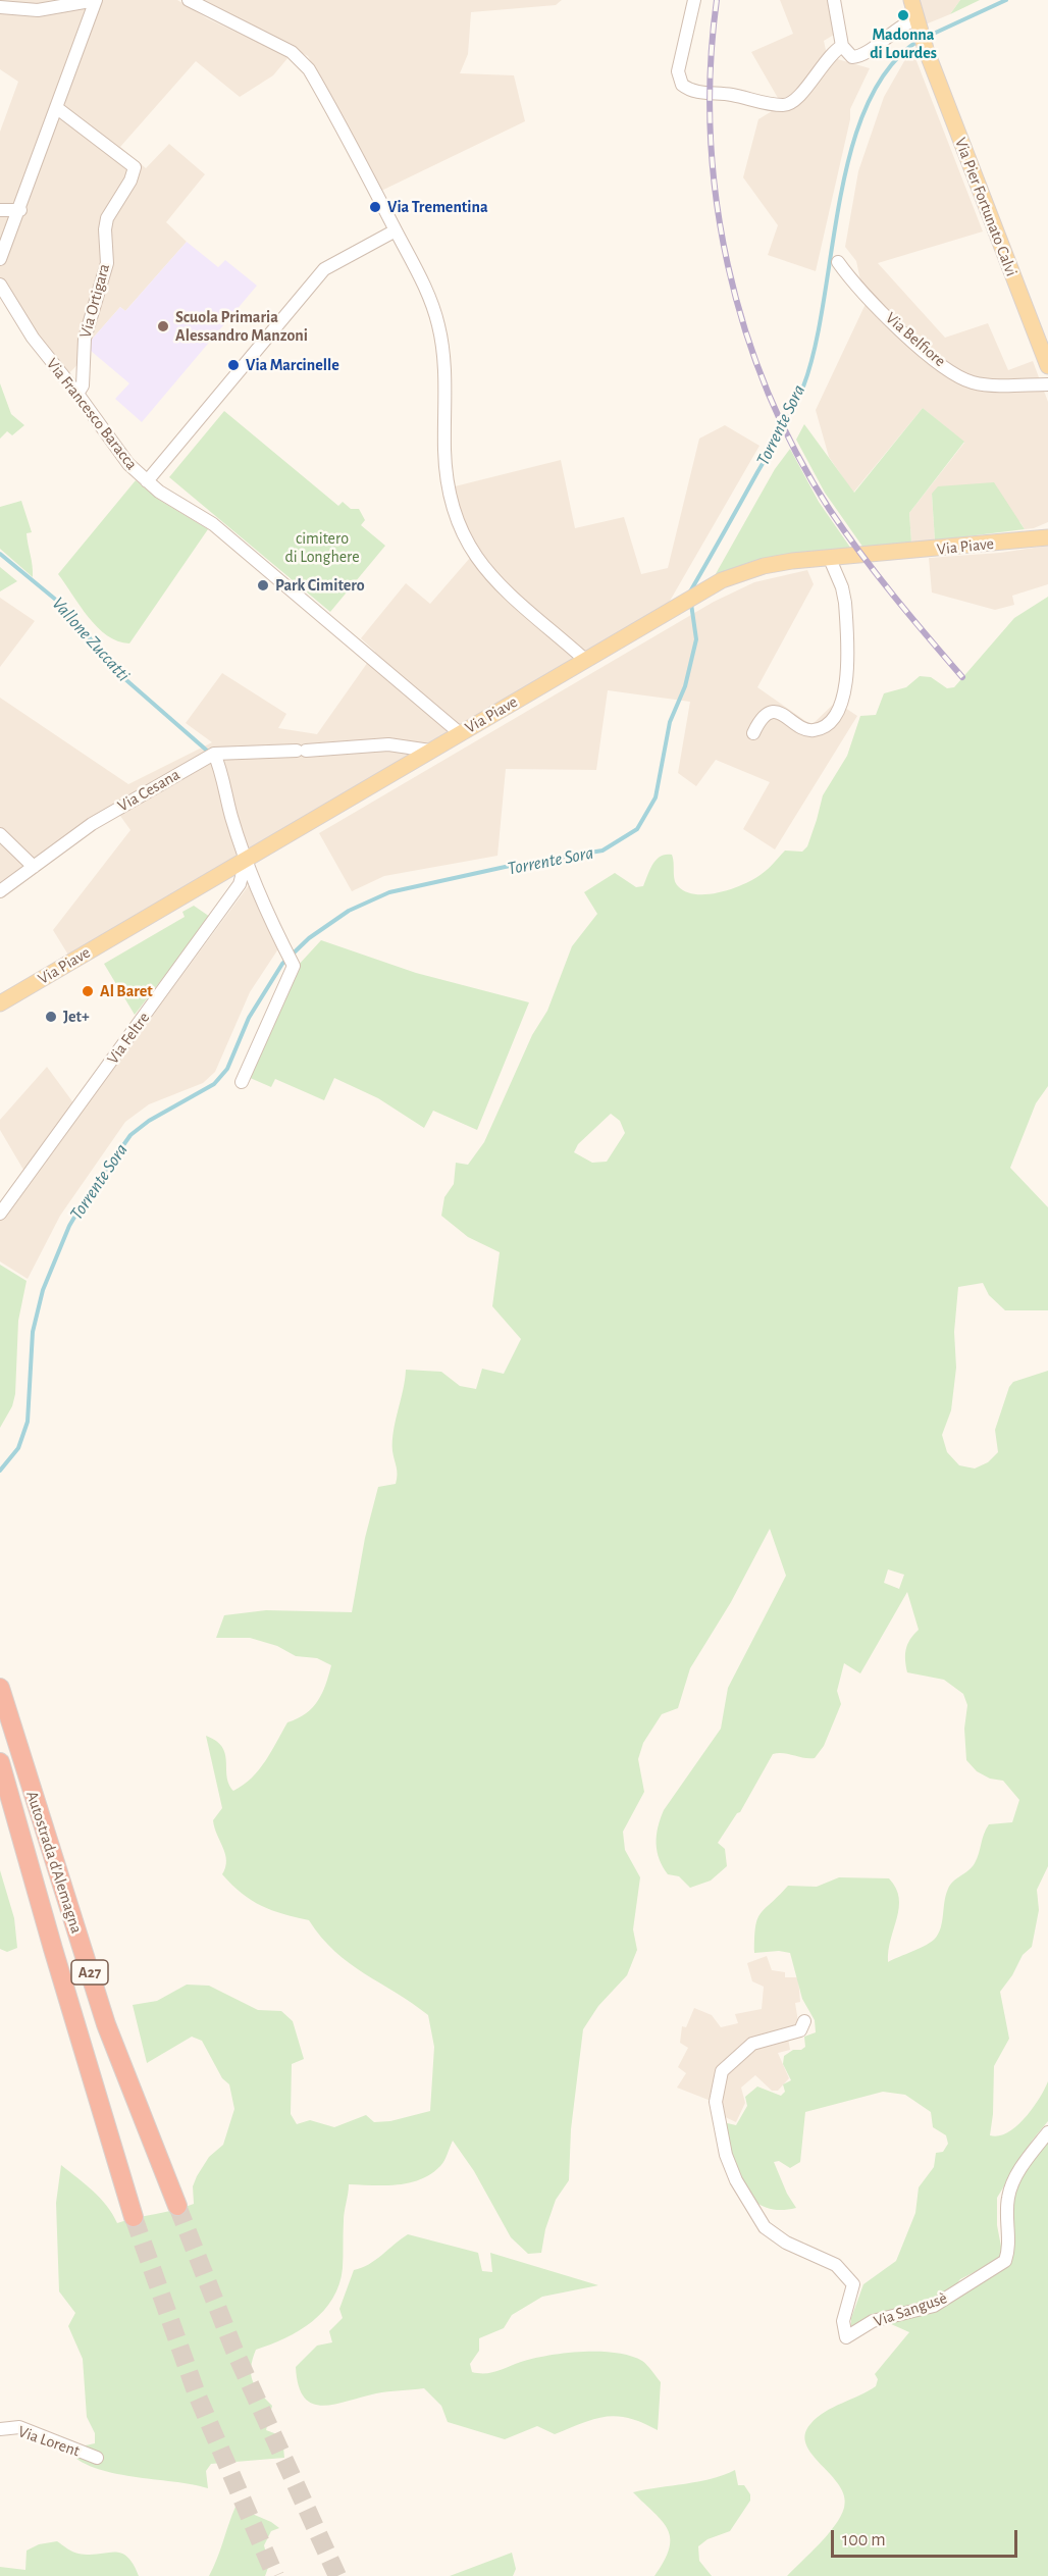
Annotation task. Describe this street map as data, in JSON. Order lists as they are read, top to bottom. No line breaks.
{"streets":{"highway":["Autostrada d'Alemagna","A27"],"main road":["Via Pier Fortunato Calvi","Via Piave"],"street":["Via Ortigara","Via Belfiore","Via Francesco Baracca","Via Cesana","Via Feltre","Via Sangusè","Via Lorent"]},"crossings":[["Via Ortigara","Via Francesco Baracca"],["Via Francesco Baracca","Via Piave"],["Via Piave","Via Feltre"]],"water":["Torrente Sora","Vallone Zuccatti"],"parks":["cimitero di Longhere"],"places":["Madonna di Lourdes","Via Trementina","Scuola Primaria Alessandro Manzoni","Via Marcinelle","Park Cimitero","Al Baret","Jet+"],"scale_bar":"100 m"}
